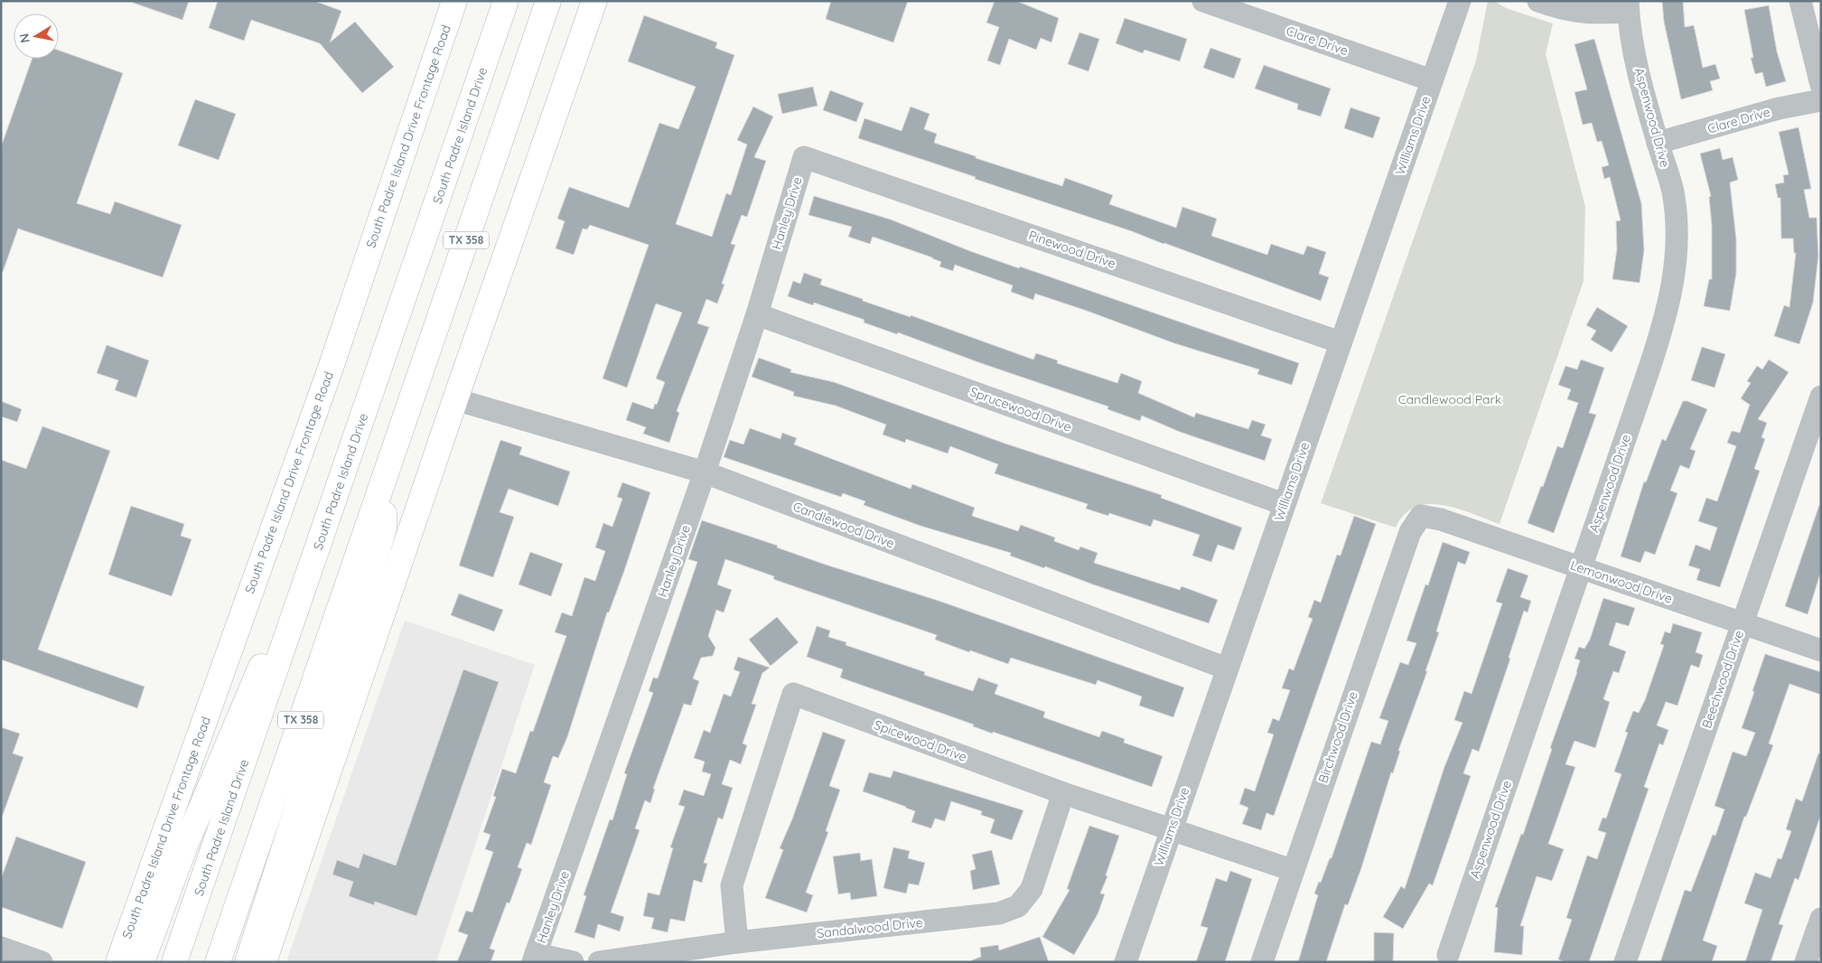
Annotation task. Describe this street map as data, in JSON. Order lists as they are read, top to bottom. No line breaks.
{"streets":{"main road":["South Padre Island Drive","South Padre Island Drive Frontage Road","TX 358"],"street":["Clare Drive","Aspenwood Drive","Williams Drive","Hanley Drive","Pinewood Drive","Sprucewood Drive","Candlewood Drive","Lemonwood Drive","Beechwood Drive","Birchwood Drive","Spicewood Drive","Sandalwood Drive"]},"crossings":[["Clare Drive","Aspenwood Drive"],["Clare Drive","Williams Drive"],["Aspenwood Drive","Lemonwood Drive"],["Williams Drive","Pinewood Drive"],["Williams Drive","Sprucewood Drive"],["Williams Drive","Candlewood Drive"],["Williams Drive","Spicewood Drive"],["Hanley Drive","Pinewood Drive"],["Hanley Drive","Sprucewood Drive"],["Hanley Drive","Candlewood Drive"],["Lemonwood Drive","Beechwood Drive"],["Lemonwood Drive","Birchwood Drive"],["Birchwood Drive","Spicewood Drive"],["Spicewood Drive","Sandalwood Drive"]],"parks":["Candlewood Park"],"north":"left"}
